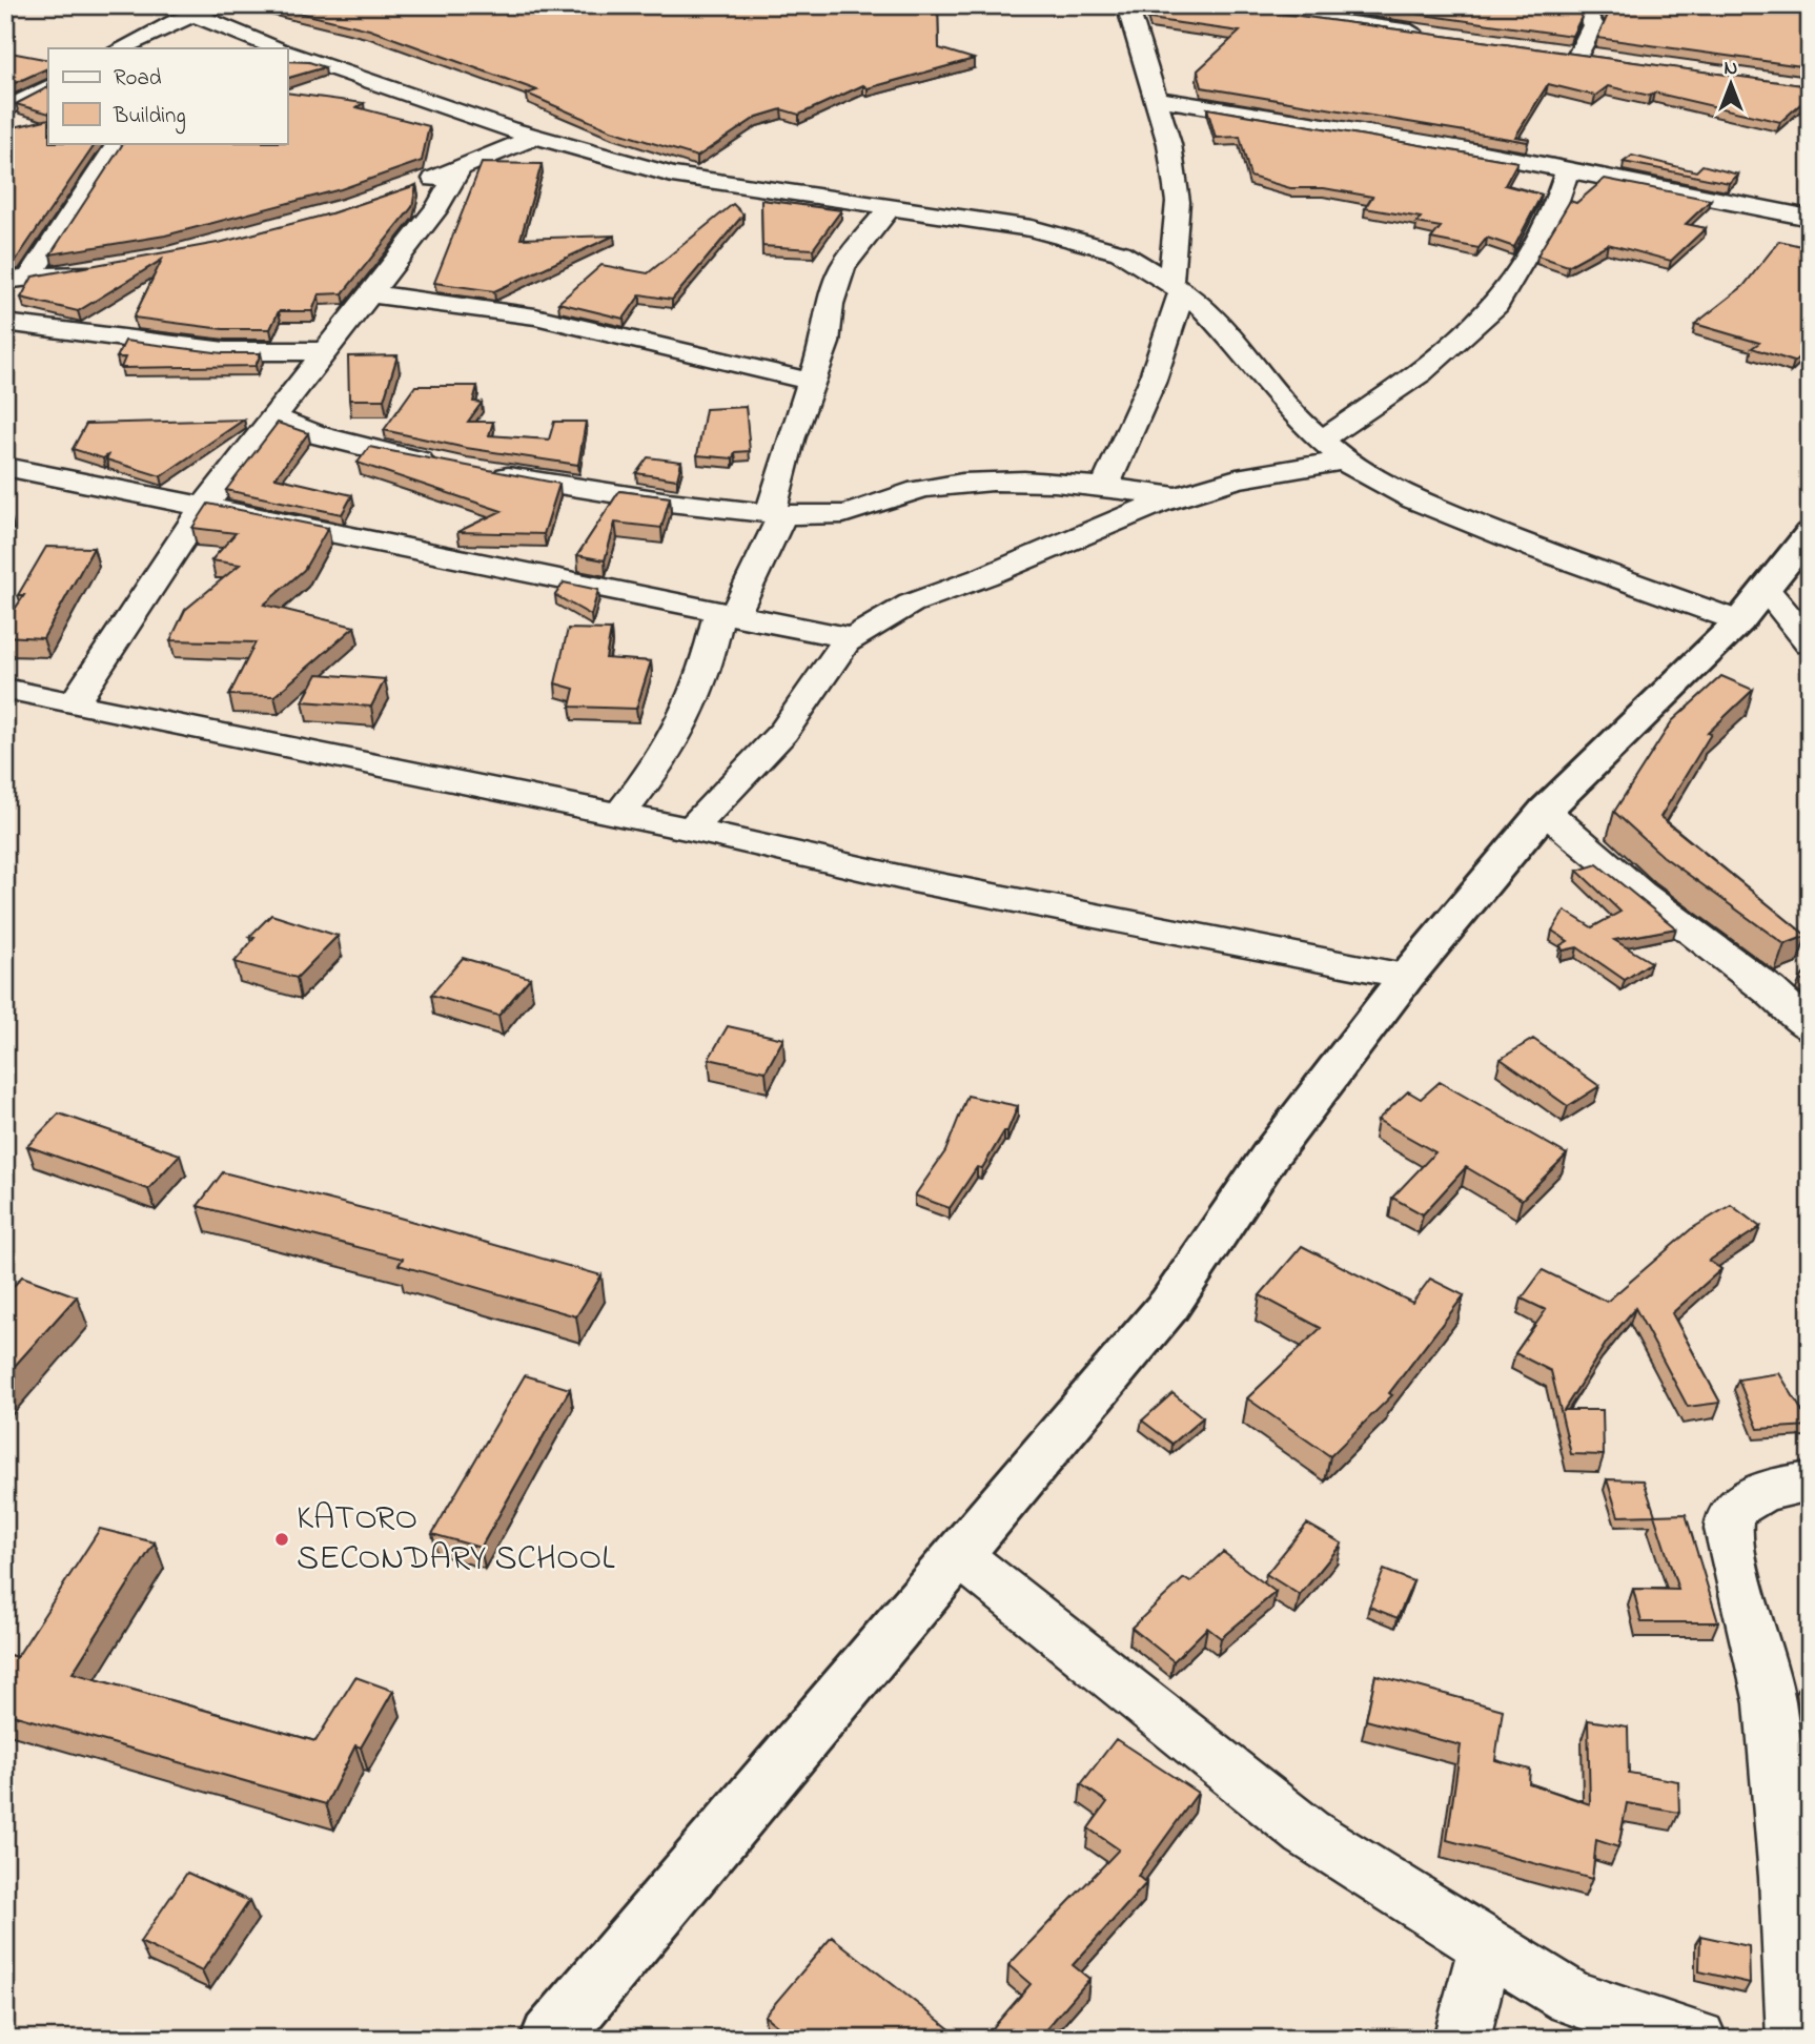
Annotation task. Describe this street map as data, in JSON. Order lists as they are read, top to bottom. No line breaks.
{"places":["KATORO SECONDARY SCHOOL"],"legend":["Road","Building"],"north":"top"}
